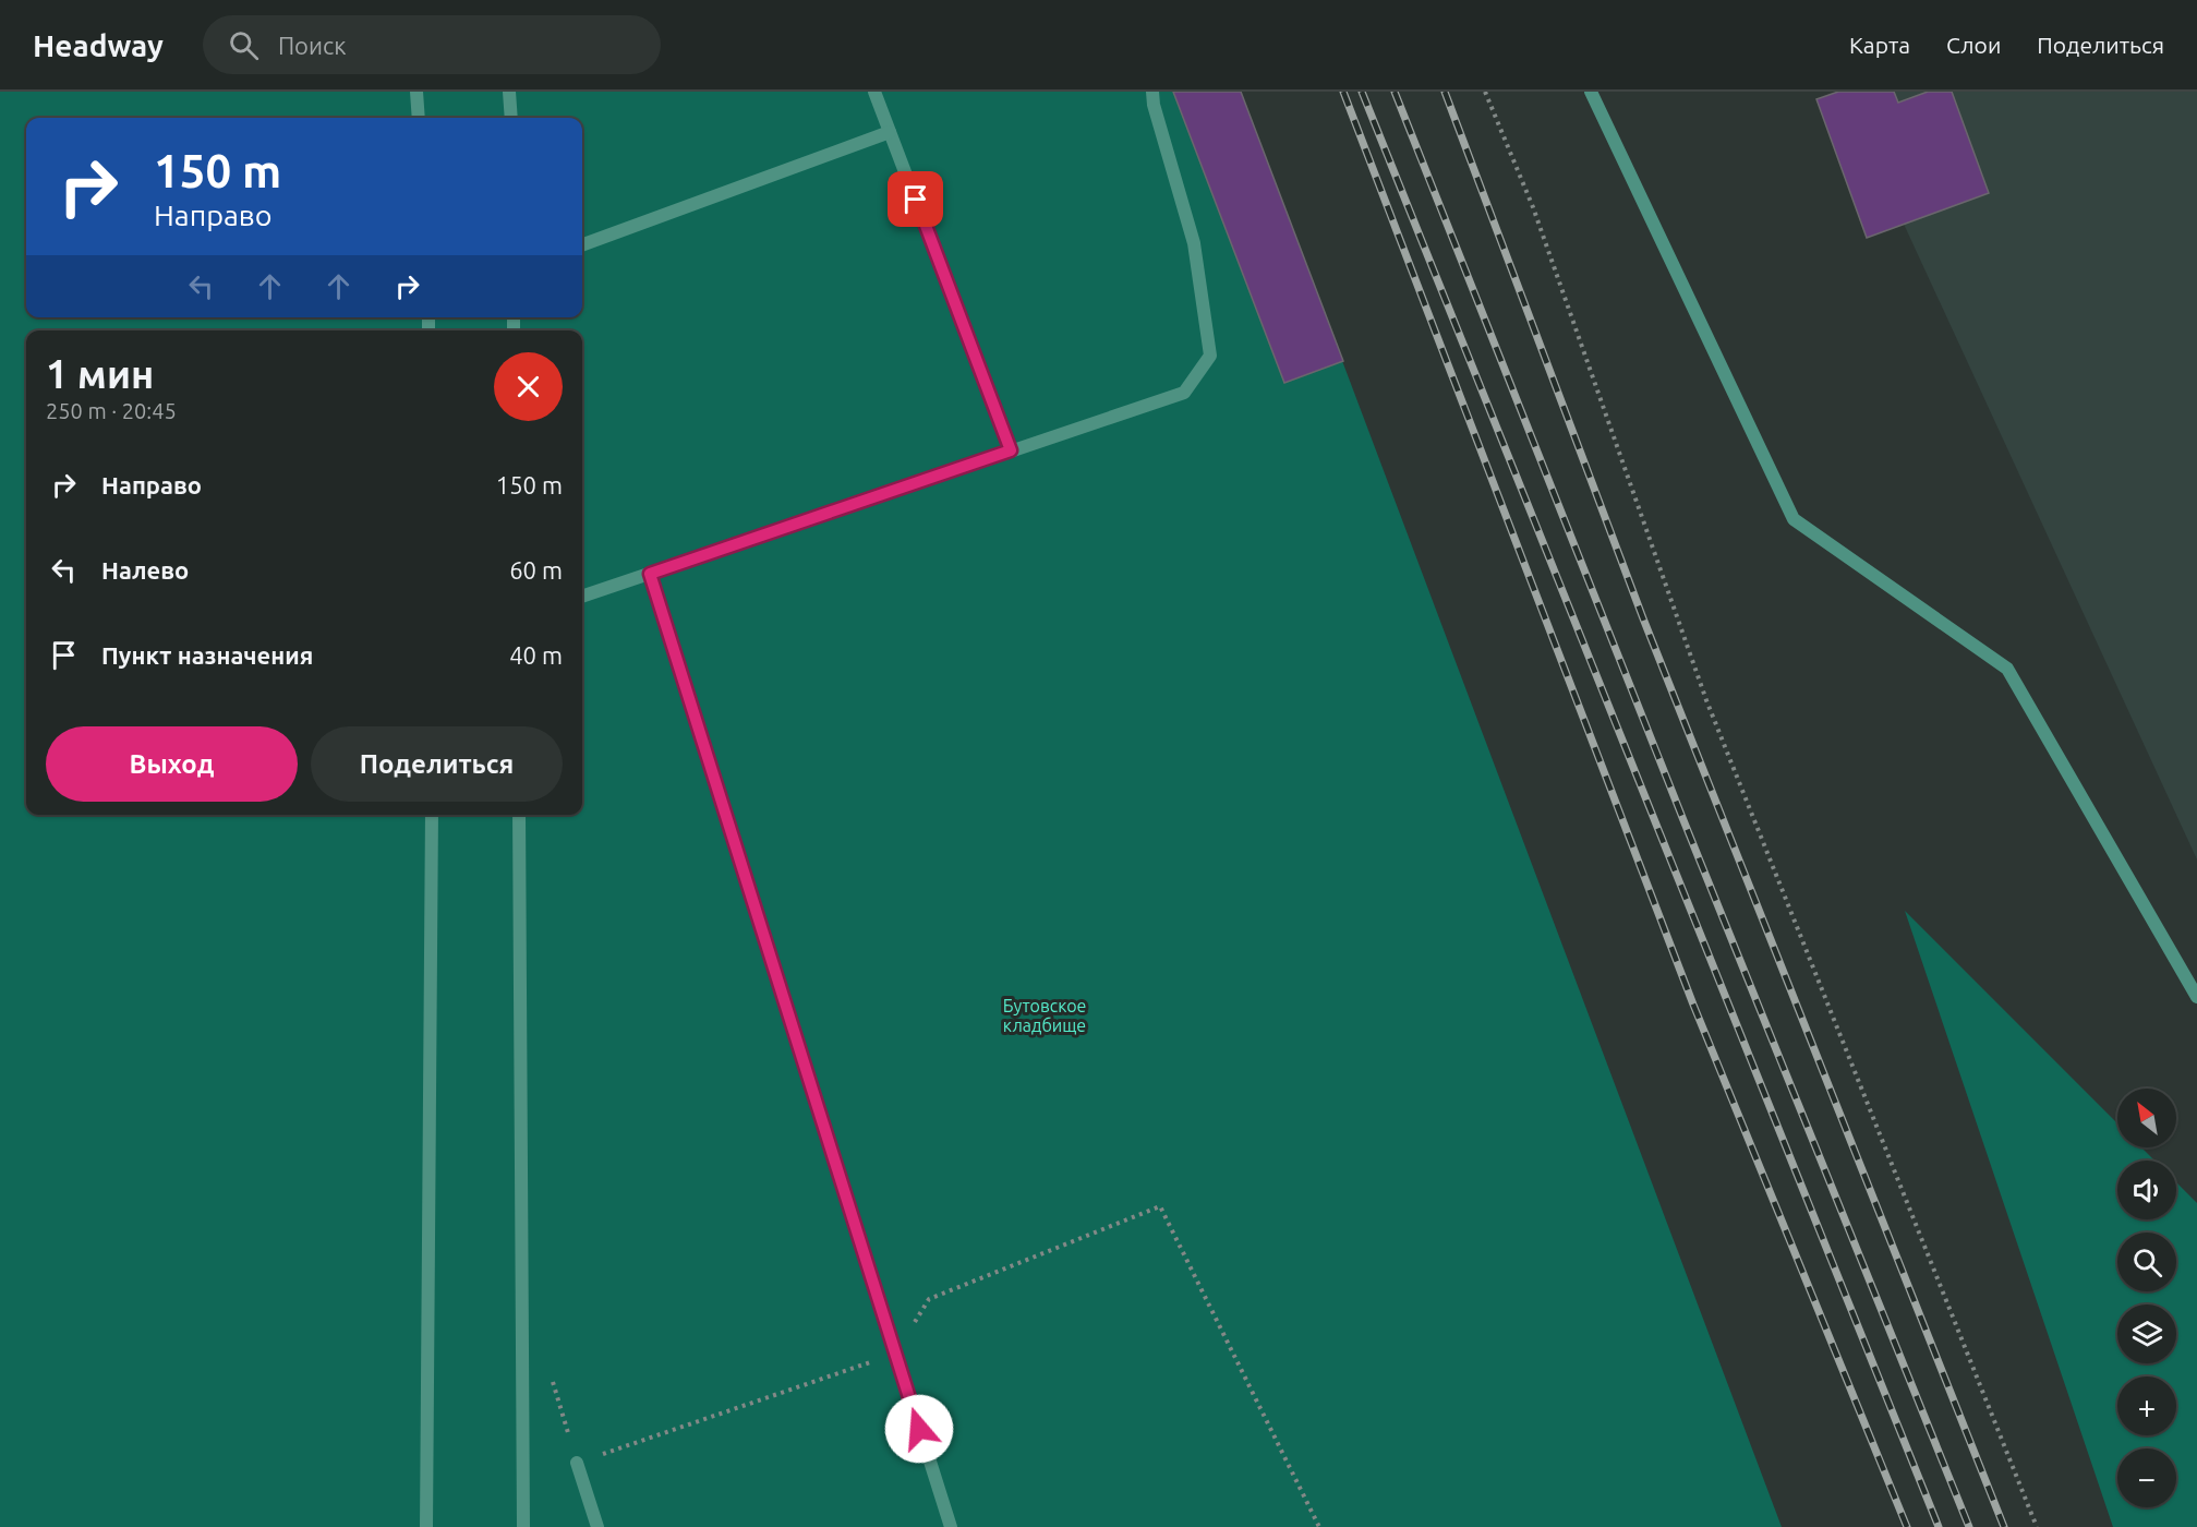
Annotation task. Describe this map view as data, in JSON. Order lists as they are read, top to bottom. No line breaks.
{"parks":["Бутовское кладбище"],"north":"top left","page":{"header":"Headway","search":"Поиск","nav":["Карта","Слои","Поделиться"],"turn":["150 m","Направо"],"heading":["1 мин","250 m · 20:45"],"list":[{"name":"Направо","value":"150 m"},{"name":"Налево","value":"60 m"},{"name":"Пункт назначения","value":"40 m"}],"buttons":["Выход","Поделиться"],"map_buttons":["+","−"]}}
